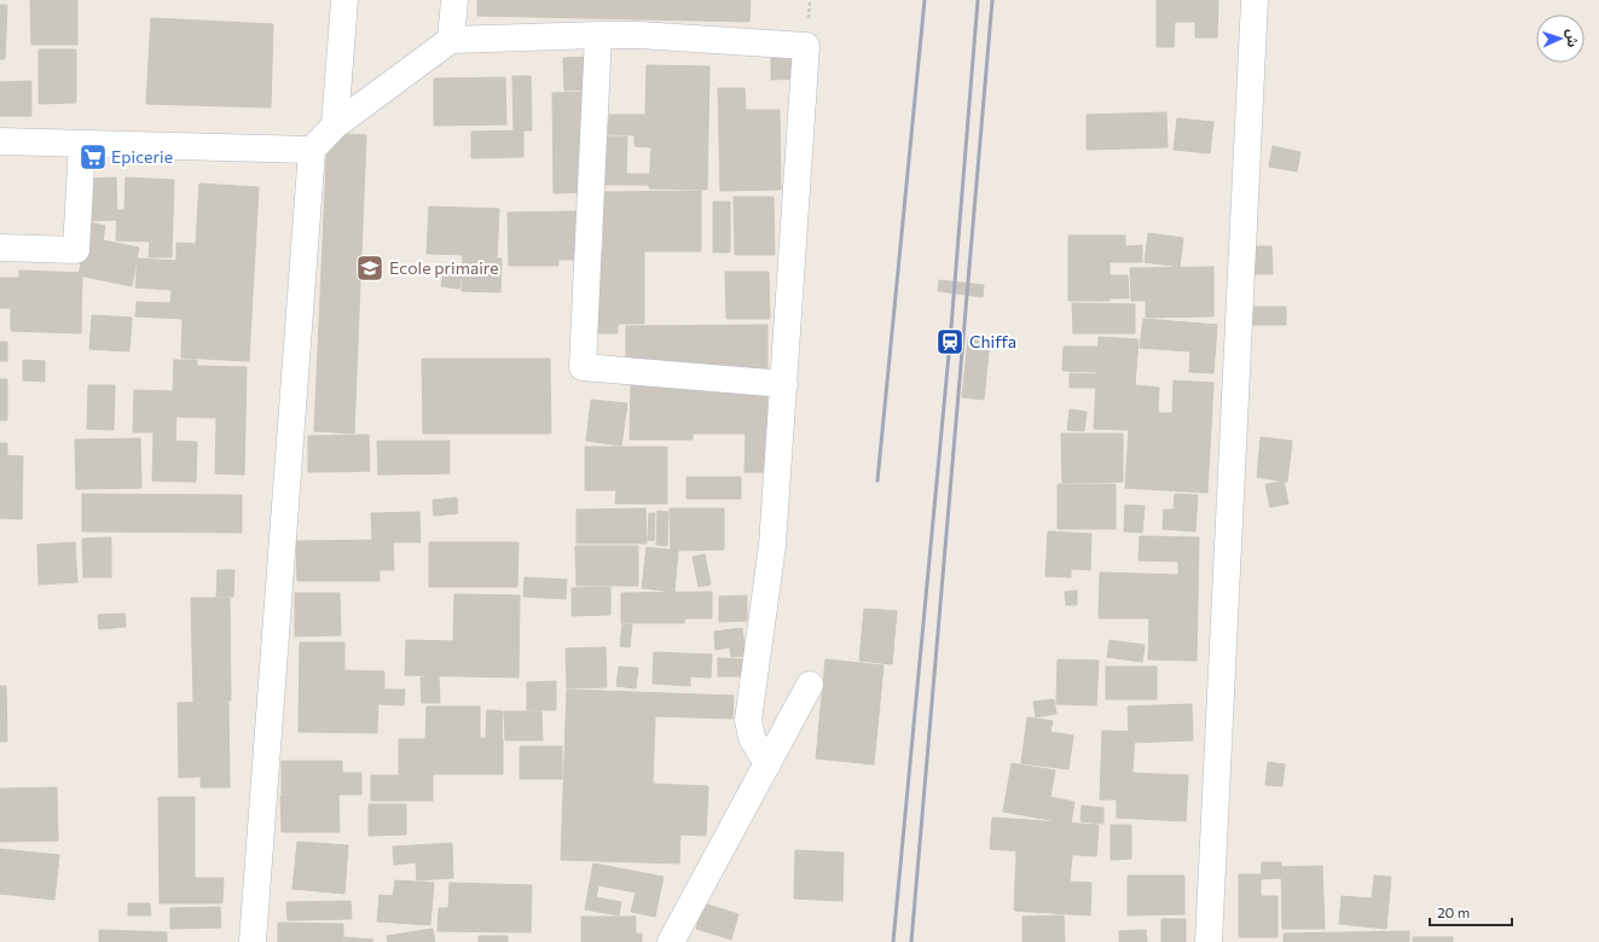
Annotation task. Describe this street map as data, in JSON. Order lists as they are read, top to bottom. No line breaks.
{"places":{"supermarket":["Epicerie"],"school or university":["Ecole primaire"],"station":["Chiffa"]},"scale_bar":"20 m","north":"right"}
